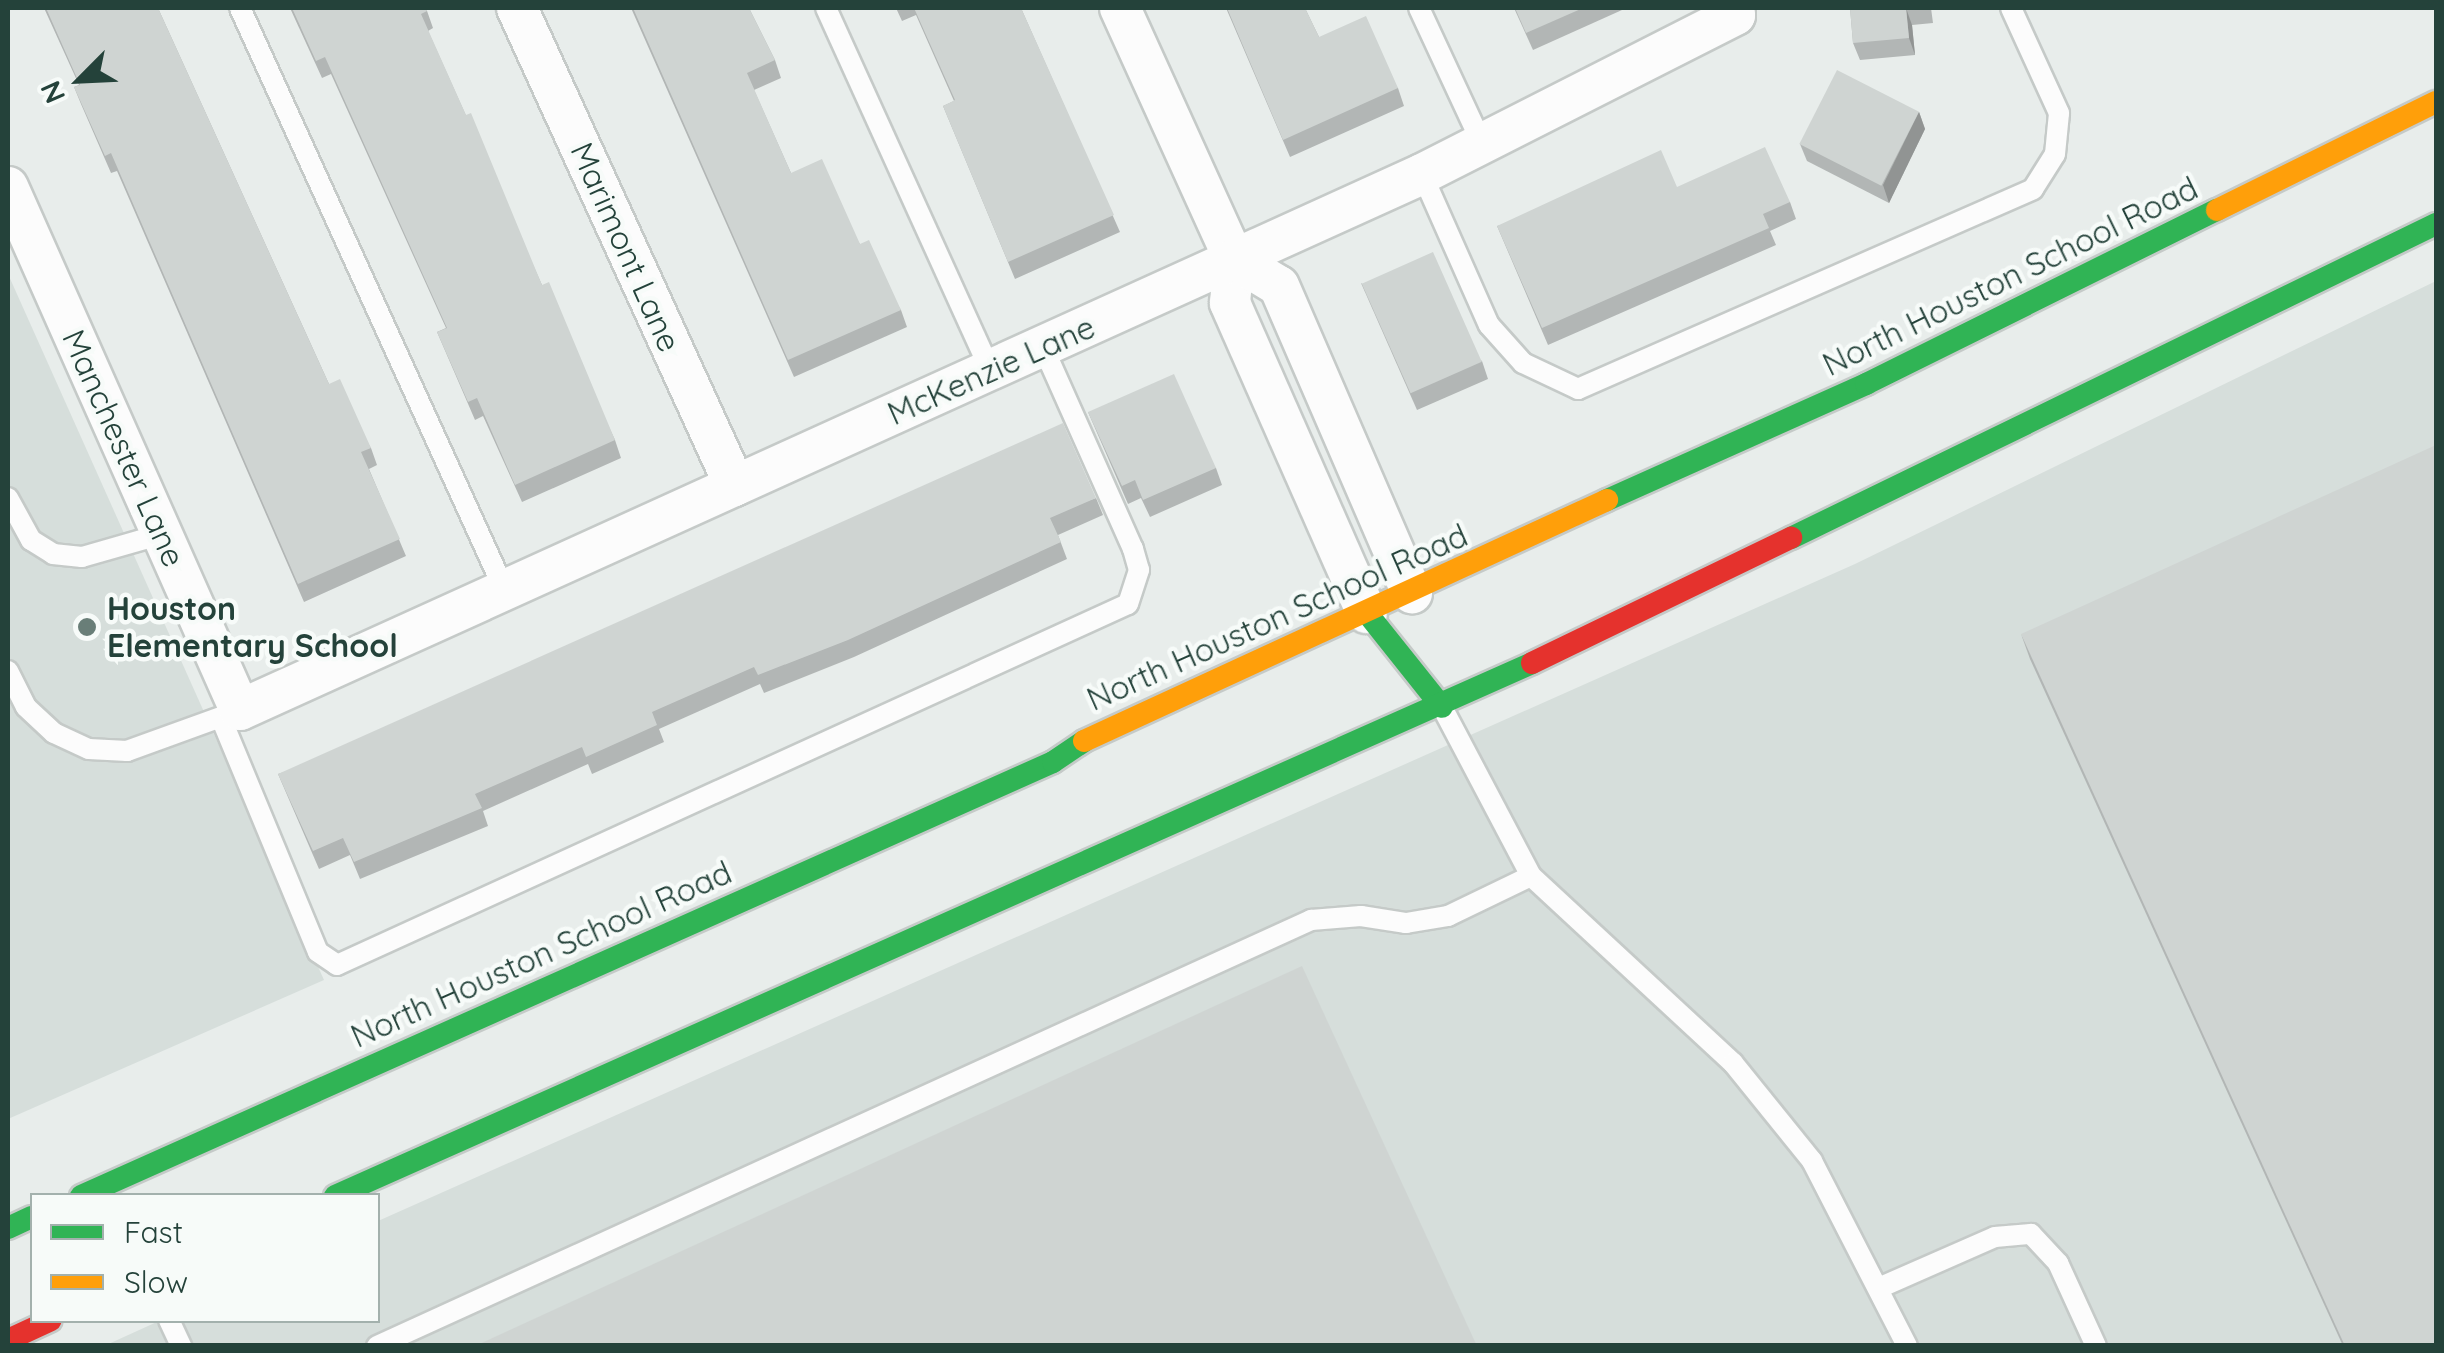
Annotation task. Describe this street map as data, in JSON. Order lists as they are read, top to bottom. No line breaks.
{"streets":{"main road":["North Houston School Road"],"street":["Marimont Lane","McKenzie Lane","Manchester Lane"]},"crossings":[["Marimont Lane","McKenzie Lane"],["McKenzie Lane","Manchester Lane"]],"places":["Houston Elementary School"],"legend":["Fast","Slow"],"north":"bottom left"}
